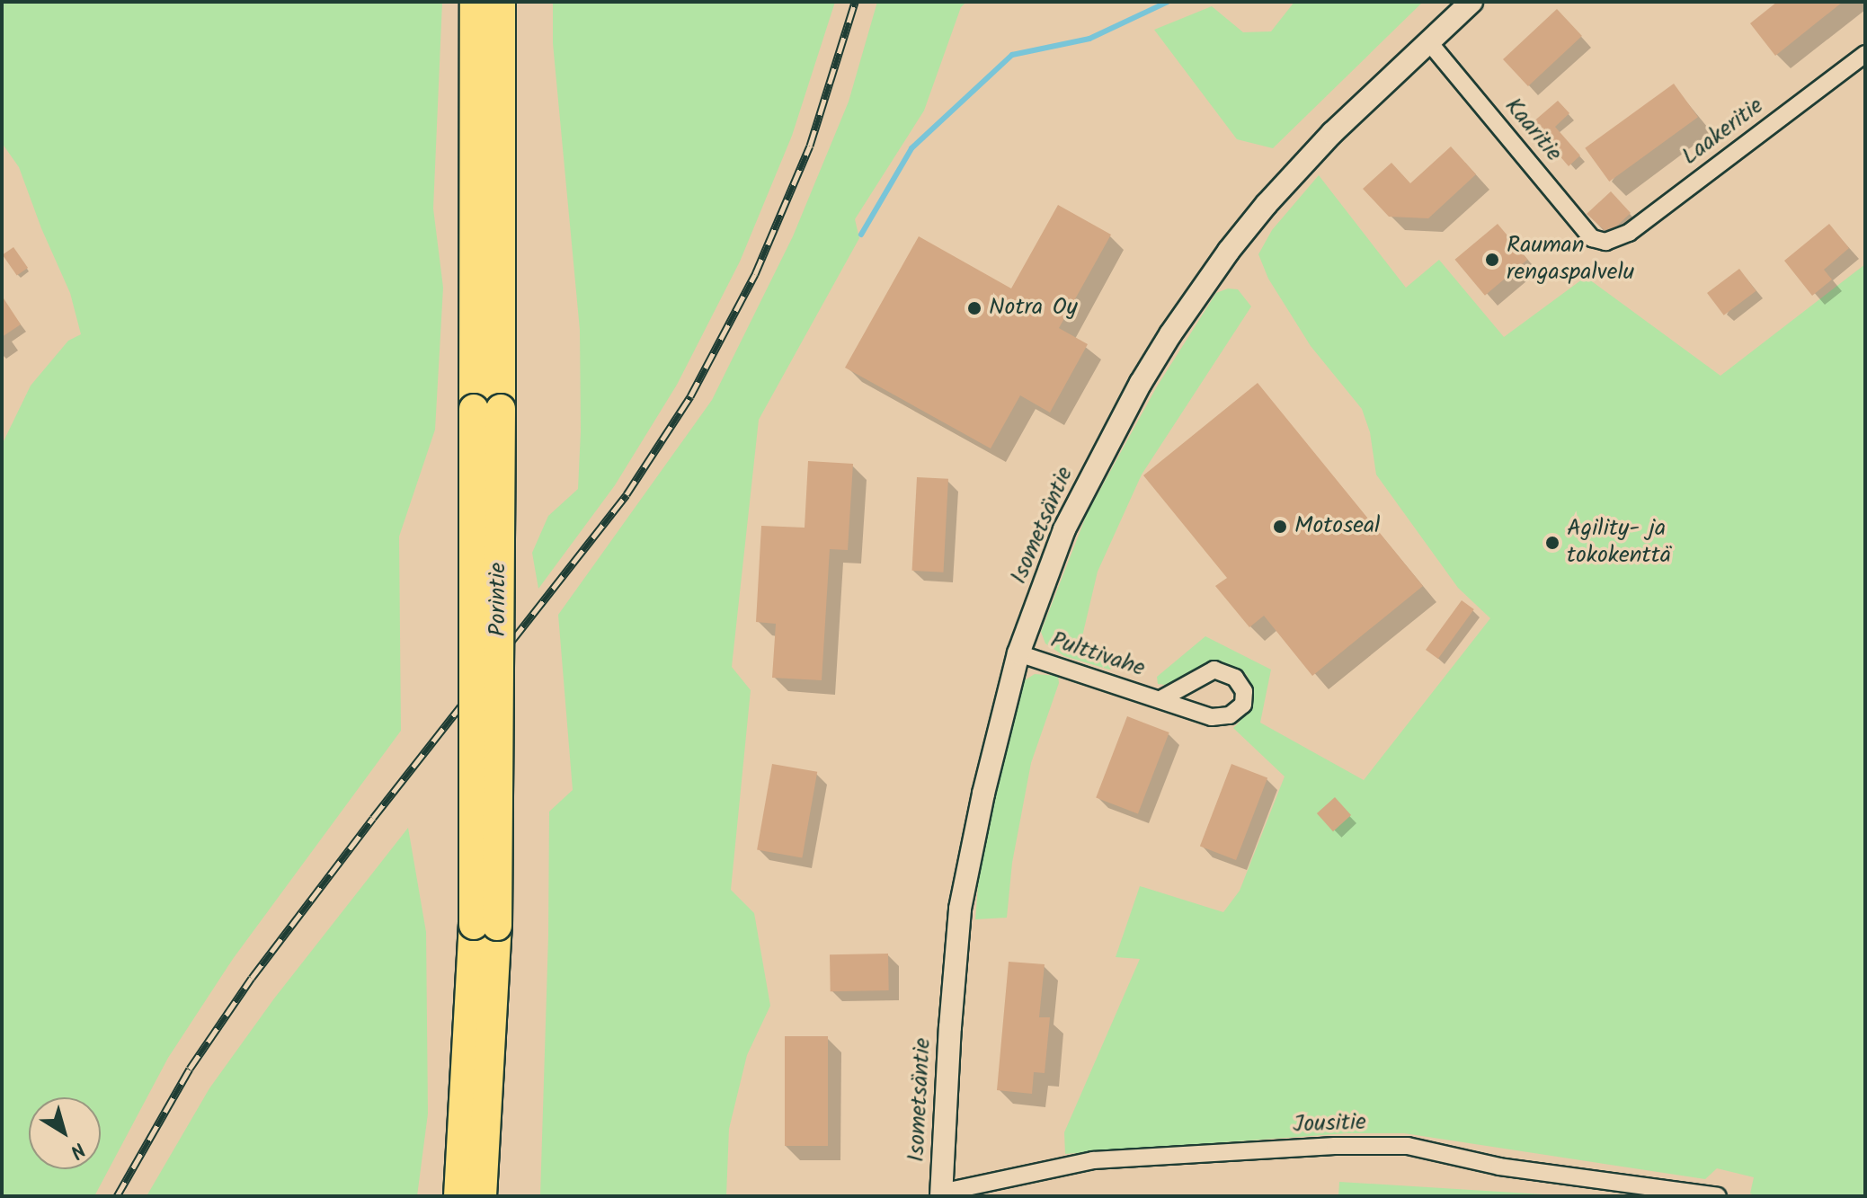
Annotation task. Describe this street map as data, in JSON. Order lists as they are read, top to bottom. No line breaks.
{"streets":{"highway":["Porintie"],"main road":["Isometsäntie"],"street":["Kaaritie","Laakeritie","Pulttivahe","Jousitie"]},"crossings":[["Kaaritie","Laakeritie"],["Kaaritie","Isometsäntie"],["Isometsäntie","Pulttivahe"],["Isometsäntie","Jousitie"]],"places":["Rauman rengaspalvelu","Notra Oy","Motoseal","Agility- ja tokokenttä"],"north":"bottom right"}
